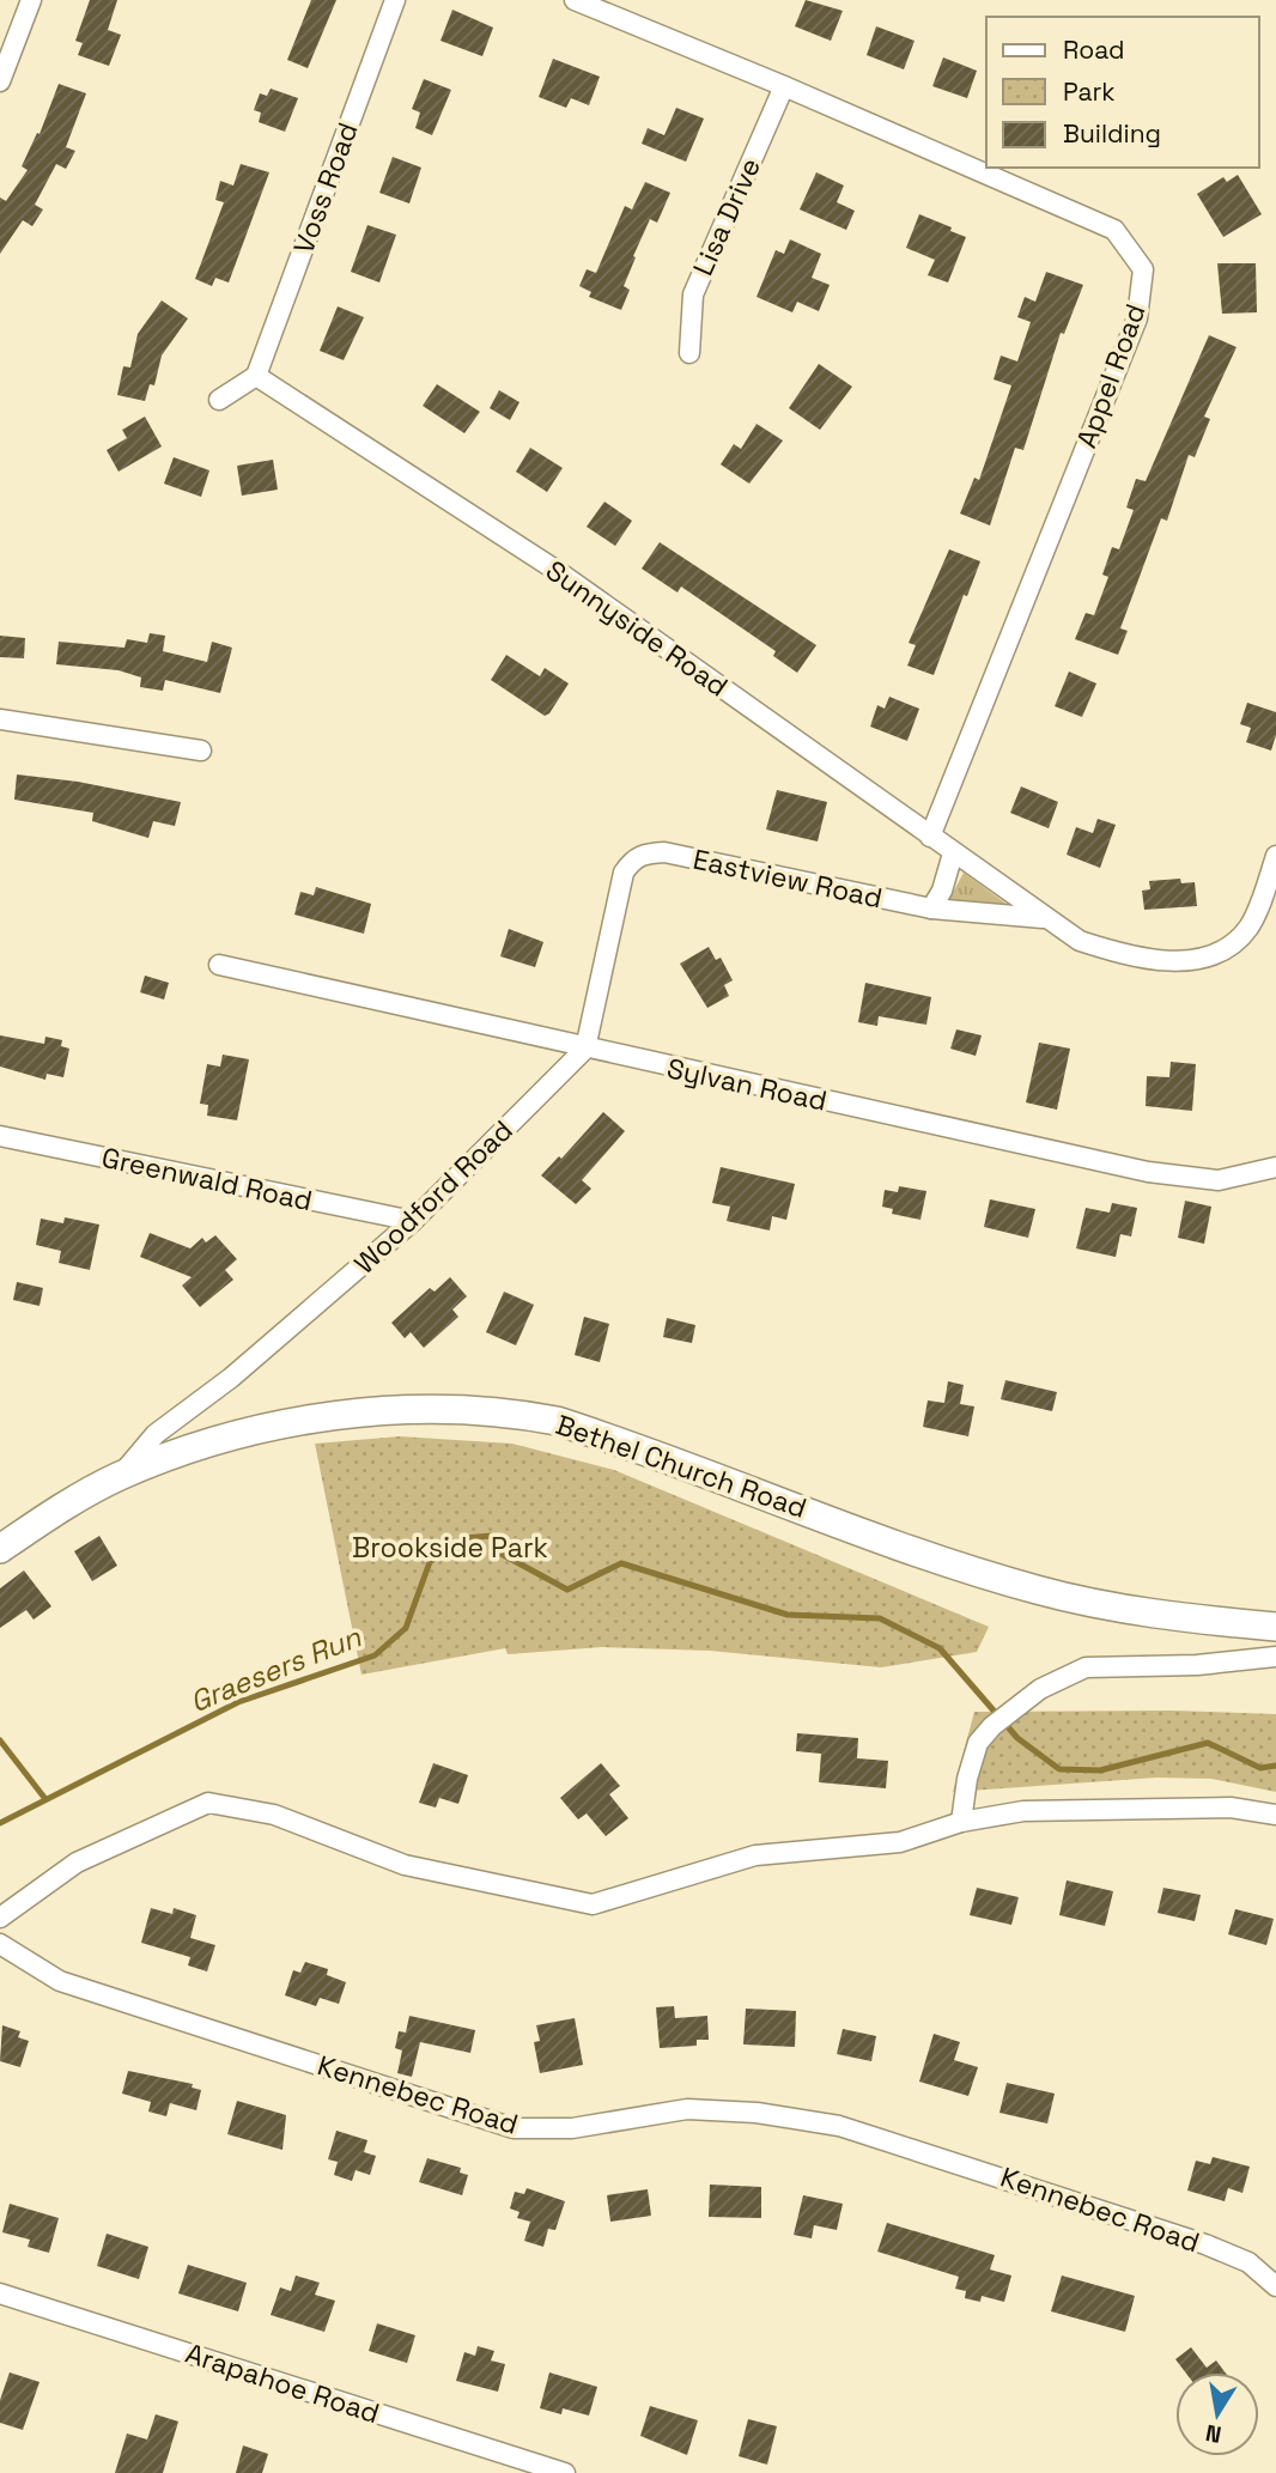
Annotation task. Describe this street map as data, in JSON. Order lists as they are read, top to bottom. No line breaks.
{"streets":{"street":["Voss Road","Lisa Drive","Appel Road","Sunnyside Road","Eastview Road","Sylvan Road","Greenwald Road","Woodford Road","Bethel Church Road","Kennebec Road","Arapahoe Road"]},"crossings":[["Voss Road","Sunnyside Road"],["Lisa Drive","Appel Road"],["Appel Road","Sunnyside Road"],["Sunnyside Road","Eastview Road"],["Eastview Road","Sylvan Road"],["Eastview Road","Woodford Road"],["Sylvan Road","Woodford Road"],["Greenwald Road","Woodford Road"],["Woodford Road","Bethel Church Road"]],"water":["Graesers Run"],"parks":["Brookside Park"],"legend":["Road","Park","Building"],"north":"bottom"}
